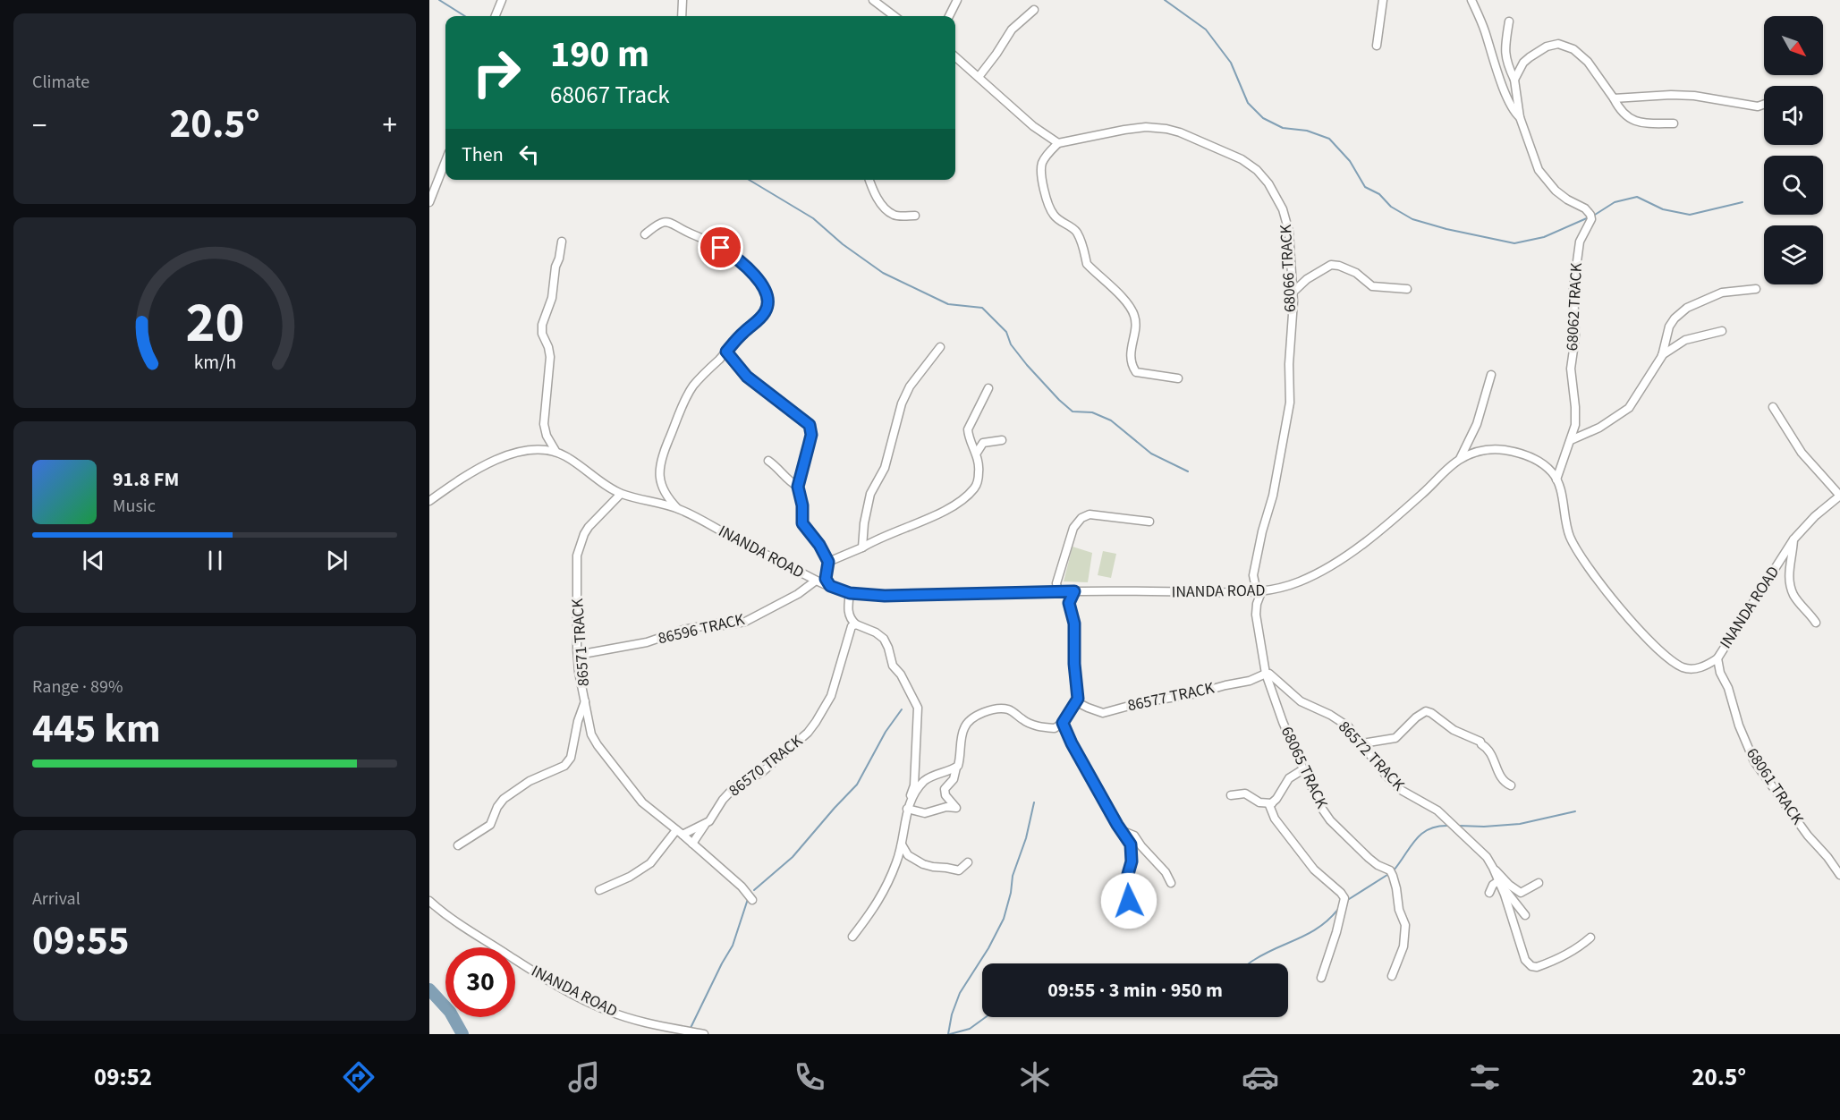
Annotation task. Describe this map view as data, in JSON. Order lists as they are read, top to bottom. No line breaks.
{"streets":{"street":["68066 TRACK","68062 TRACK","INANDA ROAD","86596 TRACK","86571 TRACK","86577 TRACK","86572 TRACK","86570 TRACK","68065 TRACK","68061 TRACK"]},"crossings":[["68066 TRACK","INANDA ROAD"],["68066 TRACK","68065 TRACK"],["68062 TRACK","INANDA ROAD"],["INANDA ROAD","86596 TRACK"],["INANDA ROAD","86571 TRACK"],["INANDA ROAD","68065 TRACK"],["INANDA ROAD","68061 TRACK"],["86596 TRACK","86571 TRACK"],["86571 TRACK","86570 TRACK"],["86577 TRACK","86572 TRACK"],["86577 TRACK","68065 TRACK"],["86572 TRACK","68065 TRACK"]],"north":"bottom right","page":{"tile":["Climate",["Range · 89%","445 km"],["Arrival","09:55"]],"turn":["190 m","68067 Track"],"heat":["−","20.5°","+"],"then":"Then","song":["91.8 FM","Music"],"limit":"30","trip":"09:55 · 3 min · 950 m","tabs":["09:52","20.5°"],"gauge":["20","km/h"]}}
